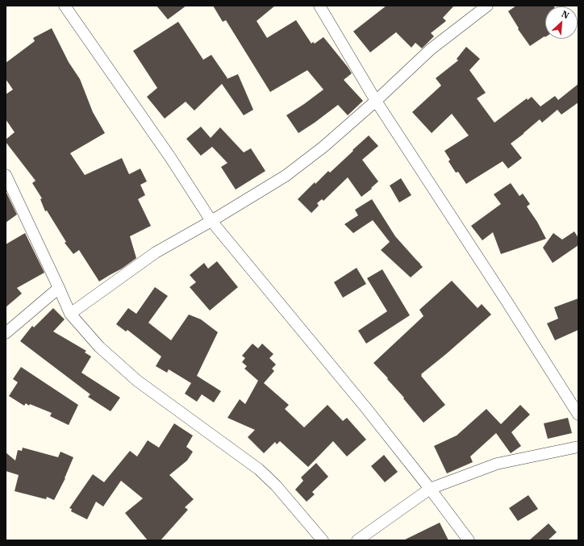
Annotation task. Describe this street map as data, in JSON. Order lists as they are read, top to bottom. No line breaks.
{"north":"top right"}
